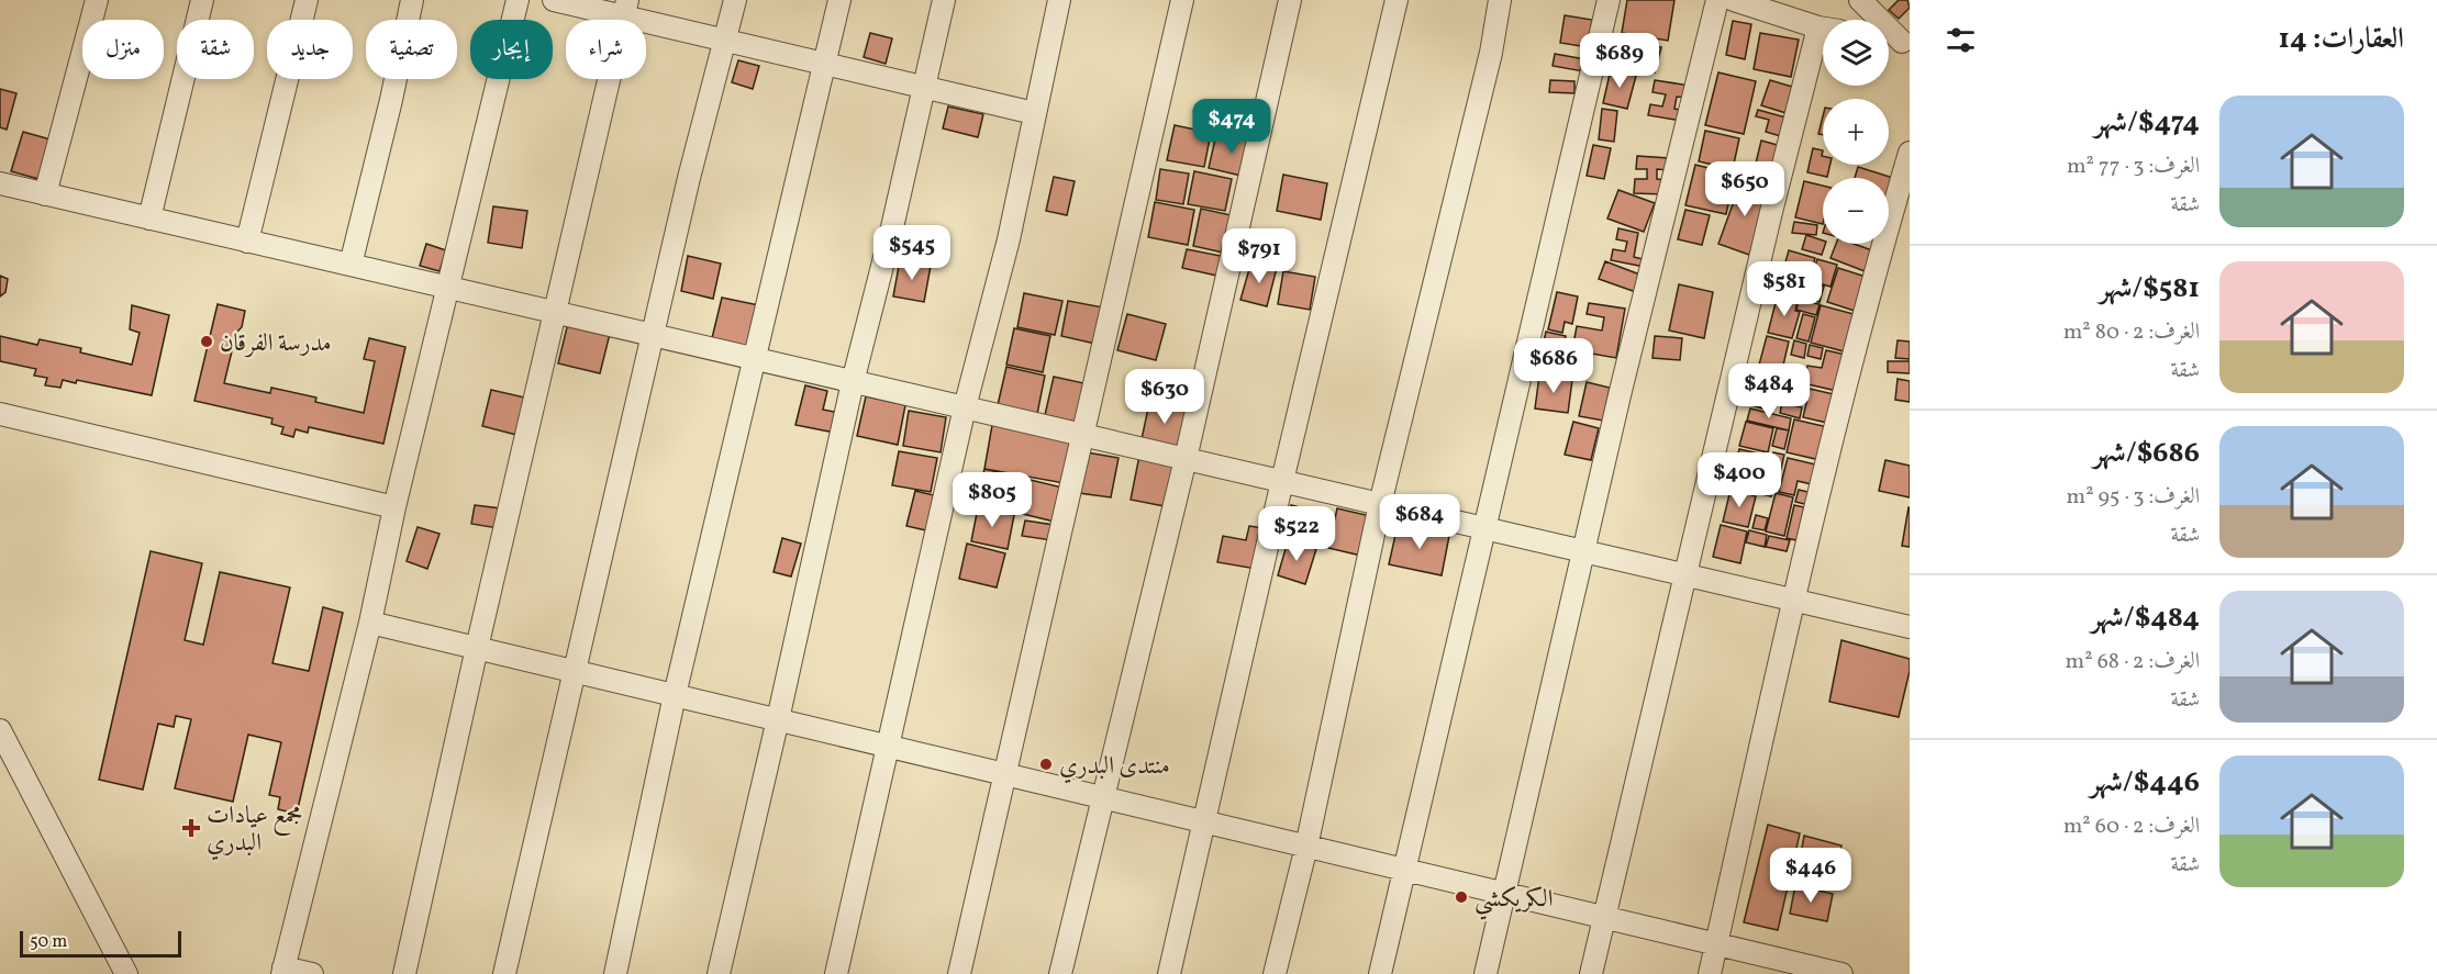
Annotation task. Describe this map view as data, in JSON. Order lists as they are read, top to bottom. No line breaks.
{"places":{"other":["مدرسة الفرقان","منتدى البدري","الكريكشي"],"health":["مجمع عيادات البدري"]},"scale_bar":"50 m","page":{"heading":"العقارات: 14","map_buttons":["+","−"],"chip":["شراء","إيجار","تصفية","جديد","شقة","منزل"],"price":["$689","$474","$650","$545","$791","$581","$686","$484","$630","$400","$805","$684","$522","$446"],"list":[{"name":"$474/شهر","note":"الغرف: 3 · 77 m² · شقة"},{"name":"$581/شهر","note":"الغرف: 2 · 80 m² · شقة"},{"name":"$686/شهر","note":"الغرف: 3 · 95 m² · شقة"},{"name":"$484/شهر","note":"الغرف: 2 · 68 m² · شقة"},{"name":"$446/شهر","note":"الغرف: 2 · 60 m² · شقة"}],"scale":"50 m"}}
